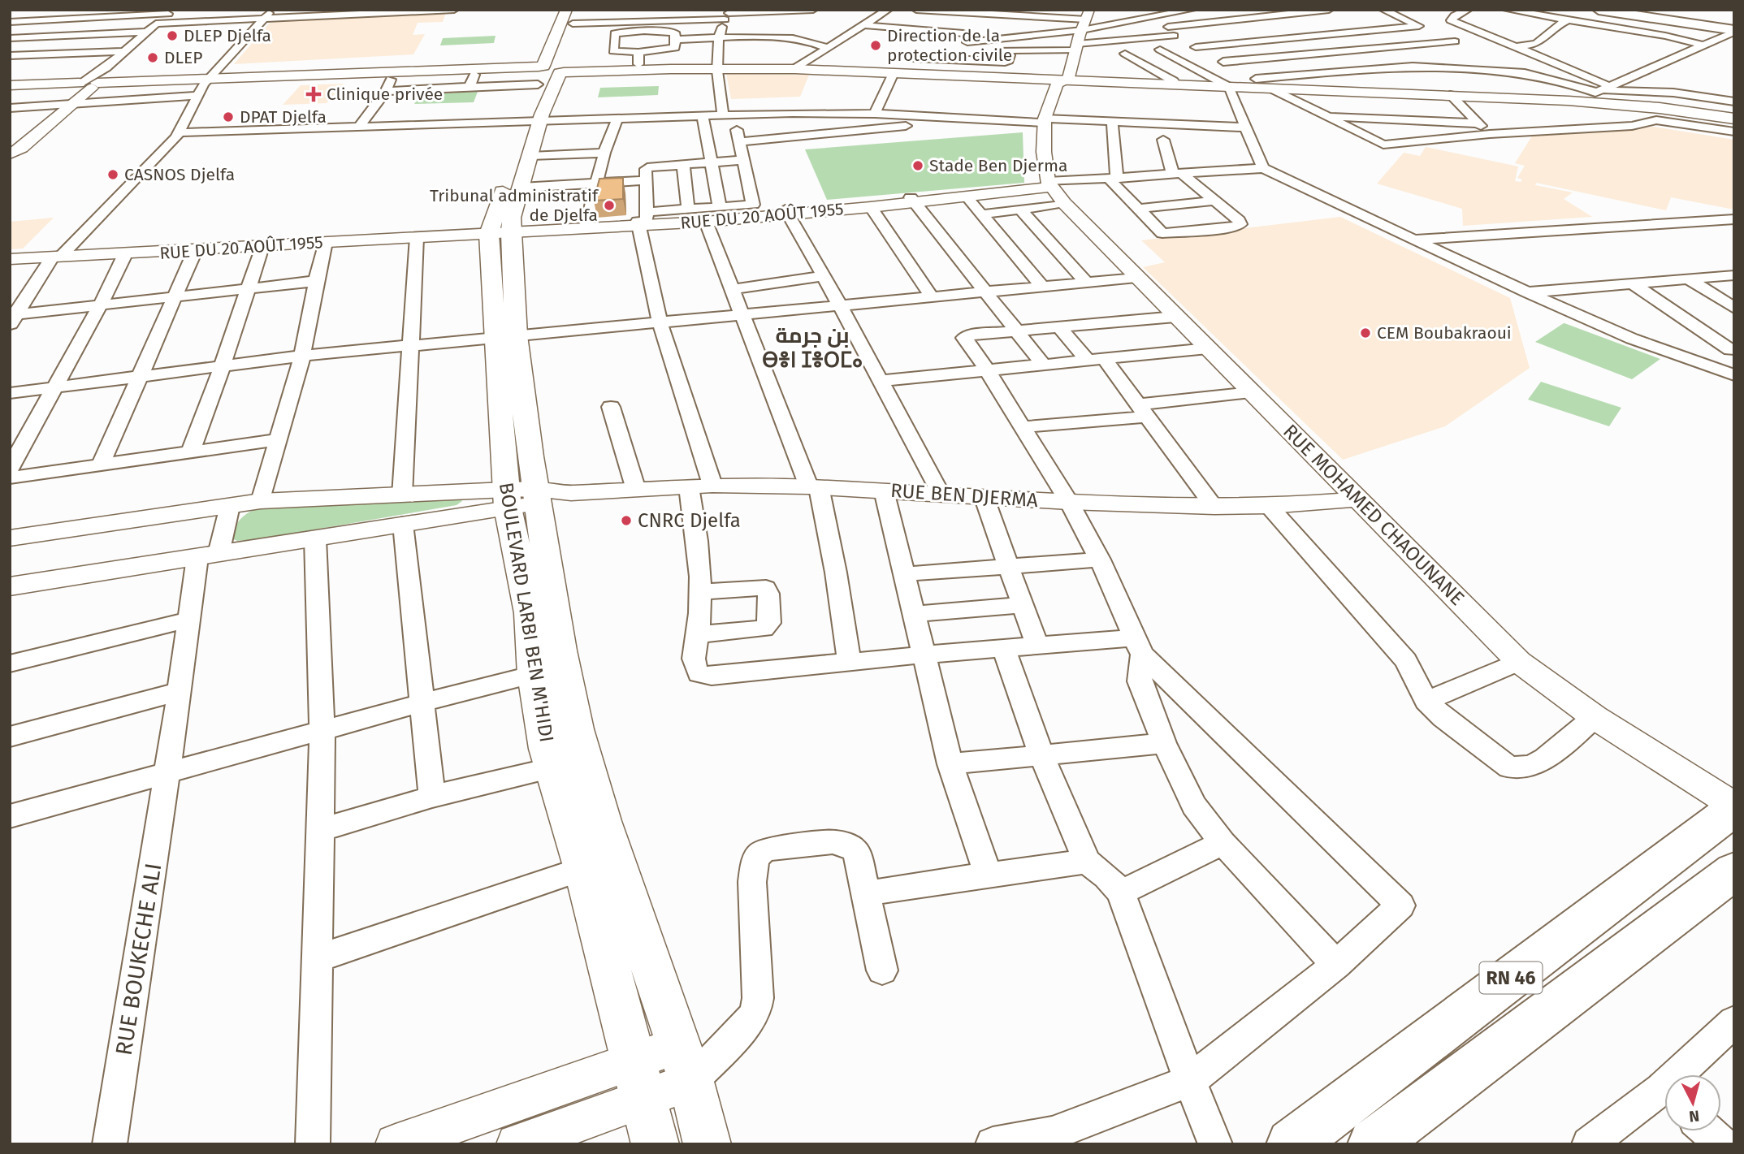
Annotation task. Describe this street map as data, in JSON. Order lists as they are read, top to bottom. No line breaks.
{"streets":{"main road":["BOULEVARD LARBI BEN M'HIDI","RN 46"],"street":["RUE DU 20 AOÛT 1955","RUE BEN DJERMA","RUE MOHAMED CHAOUNANE","RUE BOUKECHE ALI"]},"crossings":[["RUE DU 20 AOÛT 1955","RUE MOHAMED CHAOUNANE"],["RUE DU 20 AOÛT 1955","BOULEVARD LARBI BEN M'HIDI"],["RUE BEN DJERMA","RUE MOHAMED CHAOUNANE"],["RUE BEN DJERMA","BOULEVARD LARBI BEN M'HIDI"],["RUE MOHAMED CHAOUNANE","RN 46"]],"districts":["بن جرمة ⴱⴻⵏ ⵊⴻⵔⵎⴰ"],"places":{"other":["DLEP Djelfa","Direction de la protection civile","DLEP","DPAT Djelfa","Stade Ben Djerma","CASNOS Djelfa","Tribunal administratif de Djelfa","CEM Boubakraoui","CNRC Djelfa"],"health":["Clinique privée"]},"north":"bottom"}
